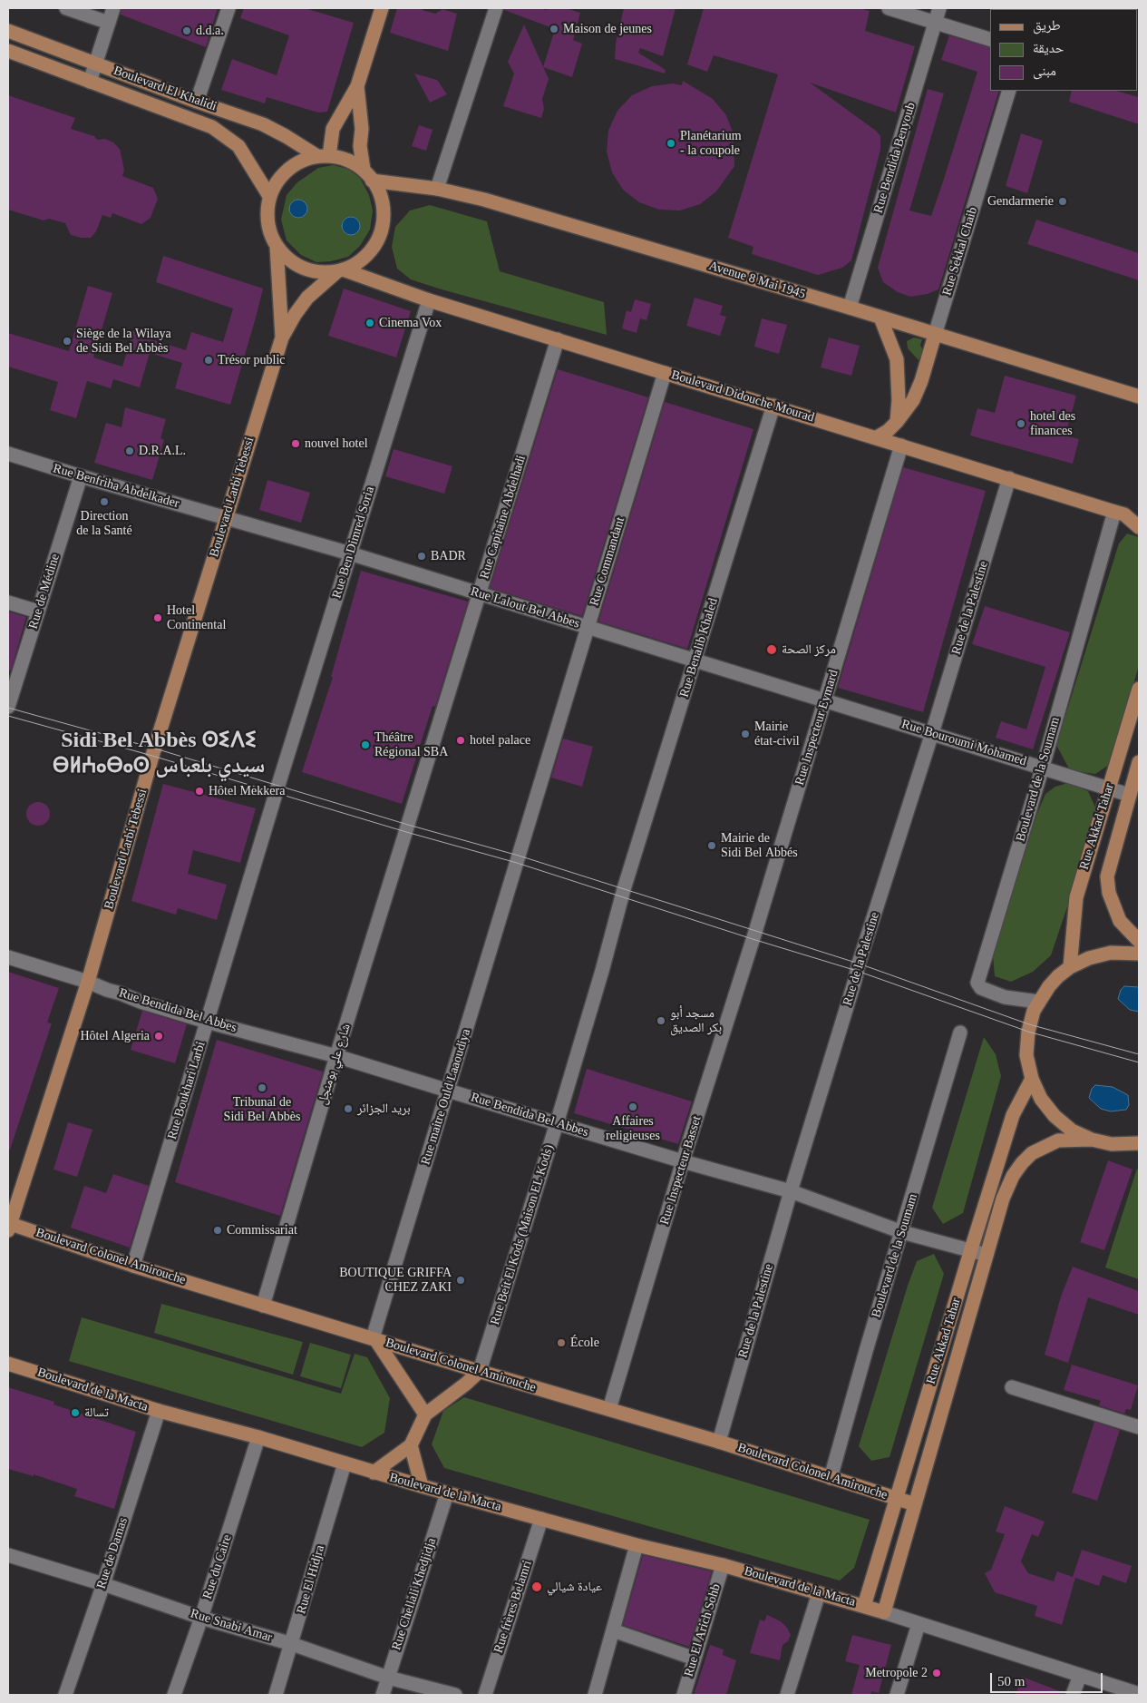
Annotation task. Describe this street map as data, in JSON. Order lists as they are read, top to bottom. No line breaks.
{"streets":{"main road":["Boulevard El Khalidi","Avenue 8 Mai 1945","Boulevard Didouche Mourad","Boulevard Larbi Tebessi","Rue Akkad Tahar","Boulevard Colonel Amirouche","Boulevard de la Macta"],"street":["Rue Bendida Benyoub","Rue Sekkal Chaib","Rue Benfriha Abdelkader","Rue Capitaine Abdelhadi","Rue Ben Dimred Soria","Rue Commandant","Rue de Médine","Rue Lalout Bel Abbes","Rue de la Palestine","Rue Benalib Khaled","Rue Inspecteur Eymard","Rue Bouroumi Mohamed","Boulevard de la Soumam","Rue Bendida Bel Abbes","شارع علي بومنجل","Rue Boukhari Larbi","Rue maitre Ould Laaoudiya","Rue Inspecteur Basset","Rue Beit El Kods (Maison EL Kods)","Rue de Damas","Rue du Caire","Rue El Hidjra","Rue Chellali Khedjidja","Rue frères Belamri","Rue Snabi Amar","Rue El Arich Sohb"]},"crossings":[["Boulevard El Khalidi","Avenue 8 Mai 1945"],["Boulevard El Khalidi","Boulevard Didouche Mourad"],["Rue Bendida Benyoub","Avenue 8 Mai 1945"],["Rue Sekkal Chaib","Avenue 8 Mai 1945"],["Avenue 8 Mai 1945","Boulevard Didouche Mourad"],["Boulevard Didouche Mourad","Rue Capitaine Abdelhadi"],["Boulevard Didouche Mourad","Rue Ben Dimred Soria"],["Boulevard Didouche Mourad","Rue Commandant"],["Boulevard Didouche Mourad","Rue de la Palestine"],["Boulevard Didouche Mourad","Rue Benalib Khaled"],["Boulevard Didouche Mourad","Rue Inspecteur Eymard"],["Boulevard Didouche Mourad","Boulevard de la Soumam"],["Rue Benfriha Abdelkader","Boulevard Larbi Tebessi"],["Rue Benfriha Abdelkader","Rue de Médine"],["Rue Benfriha Abdelkader","Rue Lalout Bel Abbes"],["Boulevard Larbi Tebessi","Rue Lalout Bel Abbes"],["Boulevard Larbi Tebessi","Rue Bendida Bel Abbes"],["Boulevard Larbi Tebessi","Boulevard Colonel Amirouche"],["Rue Capitaine Abdelhadi","Rue Lalout Bel Abbes"],["Rue Capitaine Abdelhadi","شارع علي بومنجل"],["Rue Ben Dimred Soria","Rue Lalout Bel Abbes"],["Rue Ben Dimred Soria","Rue Boukhari Larbi"],["Rue Commandant","Rue Lalout Bel Abbes"],["Rue Commandant","Rue maitre Ould Laaoudiya"],["Rue Lalout Bel Abbes","Rue Benalib Khaled"],["Rue Lalout Bel Abbes","Rue Inspecteur Eymard"],["Rue Lalout Bel Abbes","Rue Bouroumi Mohamed"],["Rue de la Palestine","Rue Bouroumi Mohamed"],["Rue de la Palestine","Rue Bendida Bel Abbes"],["Rue de la Palestine","Boulevard Colonel Amirouche"],["Rue Benalib Khaled","Rue Beit El Kods (Maison EL Kods)"],["Rue Inspecteur Eymard","Rue Bouroumi Mohamed"],["Rue Inspecteur Eymard","Rue Inspecteur Basset"],["Rue Bouroumi Mohamed","Boulevard de la Soumam"],["Rue Bouroumi Mohamed","Rue Akkad Tahar"],["Boulevard de la Soumam","Rue Bendida Bel Abbes"],["Boulevard de la Soumam","Boulevard Colonel Amirouche"],["Rue Akkad Tahar","Rue Bendida Bel Abbes"],["Rue Akkad Tahar","Boulevard Colonel Amirouche"],["Rue Akkad Tahar","Boulevard de la Macta"],["Rue Bendida Bel Abbes","شارع علي بومنجل"],["Rue Bendida Bel Abbes","Rue Boukhari Larbi"],["Rue Bendida Bel Abbes","Rue maitre Ould Laaoudiya"],["Rue Bendida Bel Abbes","Rue Inspecteur Basset"],["Rue Bendida Bel Abbes","Rue Beit El Kods (Maison EL Kods)"],["شارع علي بومنجل","Boulevard Colonel Amirouche"],["Rue Boukhari Larbi","Boulevard Colonel Amirouche"],["Rue maitre Ould Laaoudiya","Boulevard Colonel Amirouche"],["Rue Inspecteur Basset","Boulevard Colonel Amirouche"],["Rue Beit El Kods (Maison EL Kods)","Boulevard Colonel Amirouche"],["Boulevard de la Macta","Rue de Damas"],["Boulevard de la Macta","Rue du Caire"],["Boulevard de la Macta","Rue El Hidjra"],["Boulevard de la Macta","Rue Chellali Khedjidja"],["Boulevard de la Macta","Rue frères Belamri"],["Boulevard de la Macta","Rue El Arich Sohb"],["Rue de Damas","Rue Snabi Amar"],["Rue du Caire","Rue Snabi Amar"],["Rue El Hidjra","Rue Snabi Amar"],["Rue Chellali Khedjidja","Rue Snabi Amar"]],"districts":["Sidi Bel Abbès ⵙⵉⴷⵉ ⴱⵍⵄⴰⴱⴰⵙ سيدي بلعباس"],"places":["Maison de jeunes","d.d.a.","Planétarium - la coupole","Gendarmerie","Cinema Vox","Siège de la Wilaya de Sidi Bel Abbès","Trésor public","hotel des finances","nouvel hotel","D.R.A.L.","Direction de la Santé","BADR","Hotel Continental","مركز الصحة","Mairie état-civil","hotel palace","Théâtre Régional SBA","Hôtel Mekkera","Mairie de Sidi Bel Abbés","مسجد أبو بكر الصديق","Hôtel Algeria","Tribunal de Sidi Bel Abbès","Affaires religieuses","بريد الجزائر","Commissariat","BOUTIQUE GRIFFA CHEZ ZAKI","École","تسالة","عيادة شيالي","Metropole 2"],"legend":["طريق","حديقة","مبنى"],"scale_bar":"50 m"}
